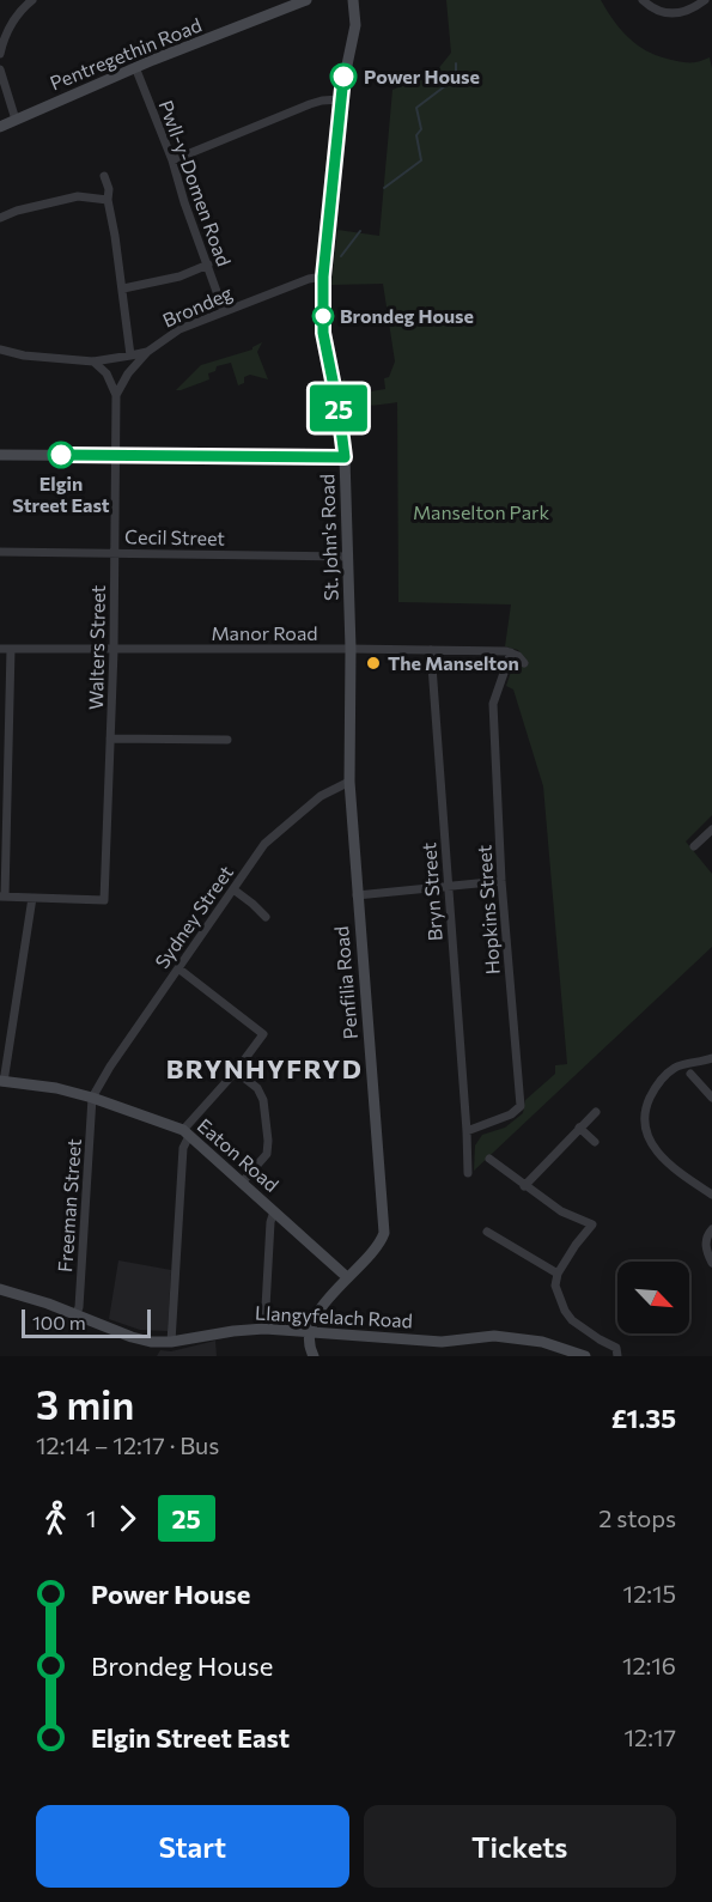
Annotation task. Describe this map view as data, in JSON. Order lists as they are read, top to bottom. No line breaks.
{"streets":{"street":["Pentregethin Road","Pwll-y-Domen Road","Brondeg","Cecil Street","St. John's Road","Manor Road","Walters Street","Bryn Street","Hopkins Street","Sydney Street","Penfilia Road","Eaton Road","Freeman Street","Llangyfelach Road"]},"crossings":[["Pentregethin Road","Pwll-y-Domen Road"],["Pwll-y-Domen Road","Brondeg"],["Brondeg","St. John's Road"],["Cecil Street","St. John's Road"],["Cecil Street","Walters Street"],["St. John's Road","Manor Road"],["St. John's Road","Penfilia Road"],["Manor Road","Walters Street"],["Manor Road","Bryn Street"],["Manor Road","Hopkins Street"],["Manor Road","Penfilia Road"],["Bryn Street","Hopkins Street"],["Sydney Street","Penfilia Road"],["Sydney Street","Eaton Road"],["Sydney Street","Freeman Street"],["Penfilia Road","Eaton Road"],["Penfilia Road","Llangyfelach Road"],["Eaton Road","Freeman Street"],["Freeman Street","Llangyfelach Road"]],"districts":["BRYNHYFRYD"],"parks":["Manselton Park"],"places":["Power House","Brondeg House","Elgin Street East","The Manselton"],"lines":["bus line 25"],"scale_bar":"100 m","north":"bottom right","page":{"on_map":"25","scale":"100 m","heading":["3 min","12:14 – 12:17 · Bus","£1.35"],"legs":["1","25","2 stops"],"list":[{"name":"Power House","value":"12:15"},{"name":"Brondeg House","value":"12:16"},{"name":"Elgin Street East","value":"12:17"}],"buttons":["Start","Tickets"]}}
